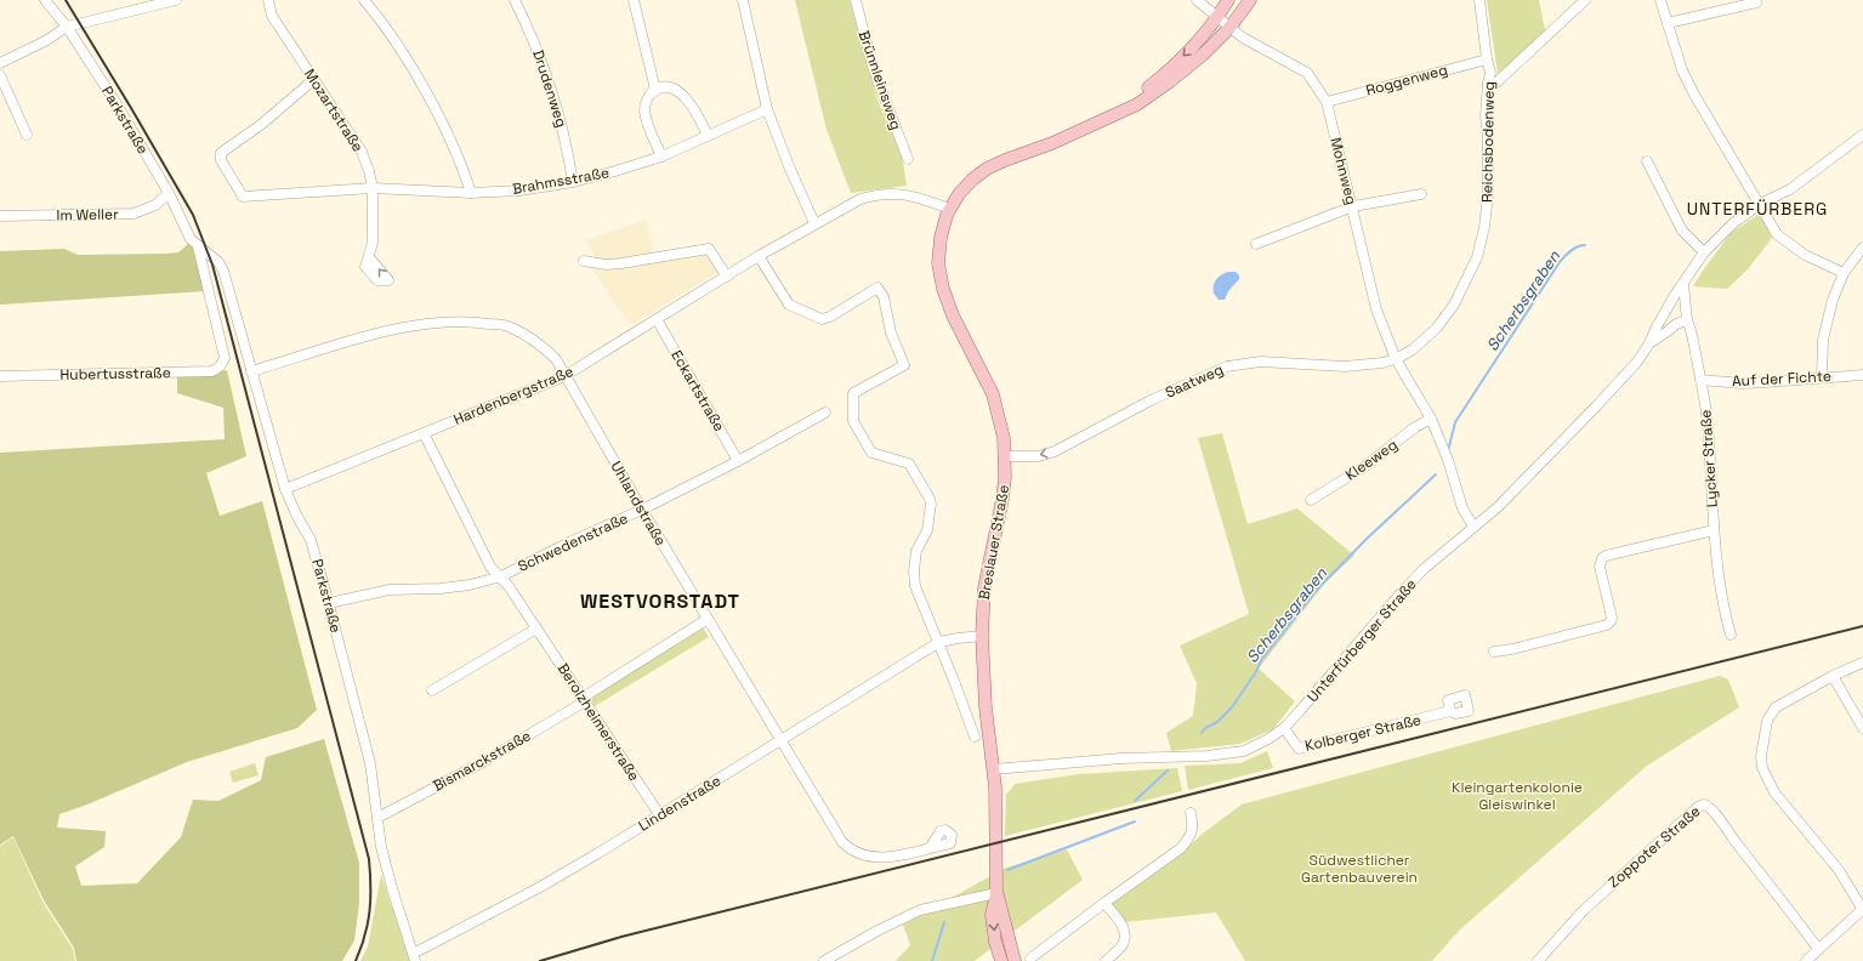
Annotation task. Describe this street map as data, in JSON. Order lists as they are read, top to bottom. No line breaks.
{"streets":{"main road":["Breslauer Straße"],"street":["Brünnleinsweg","Roggenweg","Drudenweg","Mozartstraße","Parkstraße","Reichsbodenweg","Mohnweg","Brahmsstraße","Im Weller","Hubertusstraße","Auf der Fichte","Saatweg","Eckartstraße","Hardenbergstraße","Lycker Straße","Kleeweg","Uhlandstraße","Schwedenstraße","Unterfürberger Straße","Berolzheimerstraße","Kolberger Straße","Bismarckstraße","Lindenstraße","Zoppoter Straße"]},"crossings":[["Roggenweg","Reichsbodenweg"],["Roggenweg","Mohnweg"],["Drudenweg","Brahmsstraße"],["Mozartstraße","Brahmsstraße"],["Parkstraße","Im Weller"],["Parkstraße","Hubertusstraße"],["Parkstraße","Hardenbergstraße"],["Parkstraße","Uhlandstraße"],["Parkstraße","Schwedenstraße"],["Parkstraße","Bismarckstraße"],["Parkstraße","Lindenstraße"],["Reichsbodenweg","Mohnweg"],["Reichsbodenweg","Saatweg"],["Mohnweg","Saatweg"],["Mohnweg","Breslauer Straße"],["Auf der Fichte","Lycker Straße"],["Saatweg","Breslauer Straße"],["Eckartstraße","Hardenbergstraße"],["Eckartstraße","Schwedenstraße"],["Hardenbergstraße","Uhlandstraße"],["Hardenbergstraße","Breslauer Straße"],["Hardenbergstraße","Berolzheimerstraße"],["Lycker Straße","Unterfürberger Straße"],["Uhlandstraße","Schwedenstraße"],["Uhlandstraße","Bismarckstraße"],["Uhlandstraße","Lindenstraße"],["Schwedenstraße","Berolzheimerstraße"],["Breslauer Straße","Unterfürberger Straße"],["Breslauer Straße","Lindenstraße"],["Unterfürberger Straße","Kolberger Straße"],["Berolzheimerstraße","Bismarckstraße"],["Berolzheimerstraße","Lindenstraße"]],"one_way":["Saatweg"],"districts":["UNTERFÜRBERG","WESTVORSTADT"],"water":["Scherbsgraben"],"parks":["Kleingartenkolonie Gleiswinkel","Südwestlicher Gartenbauverein"]}
